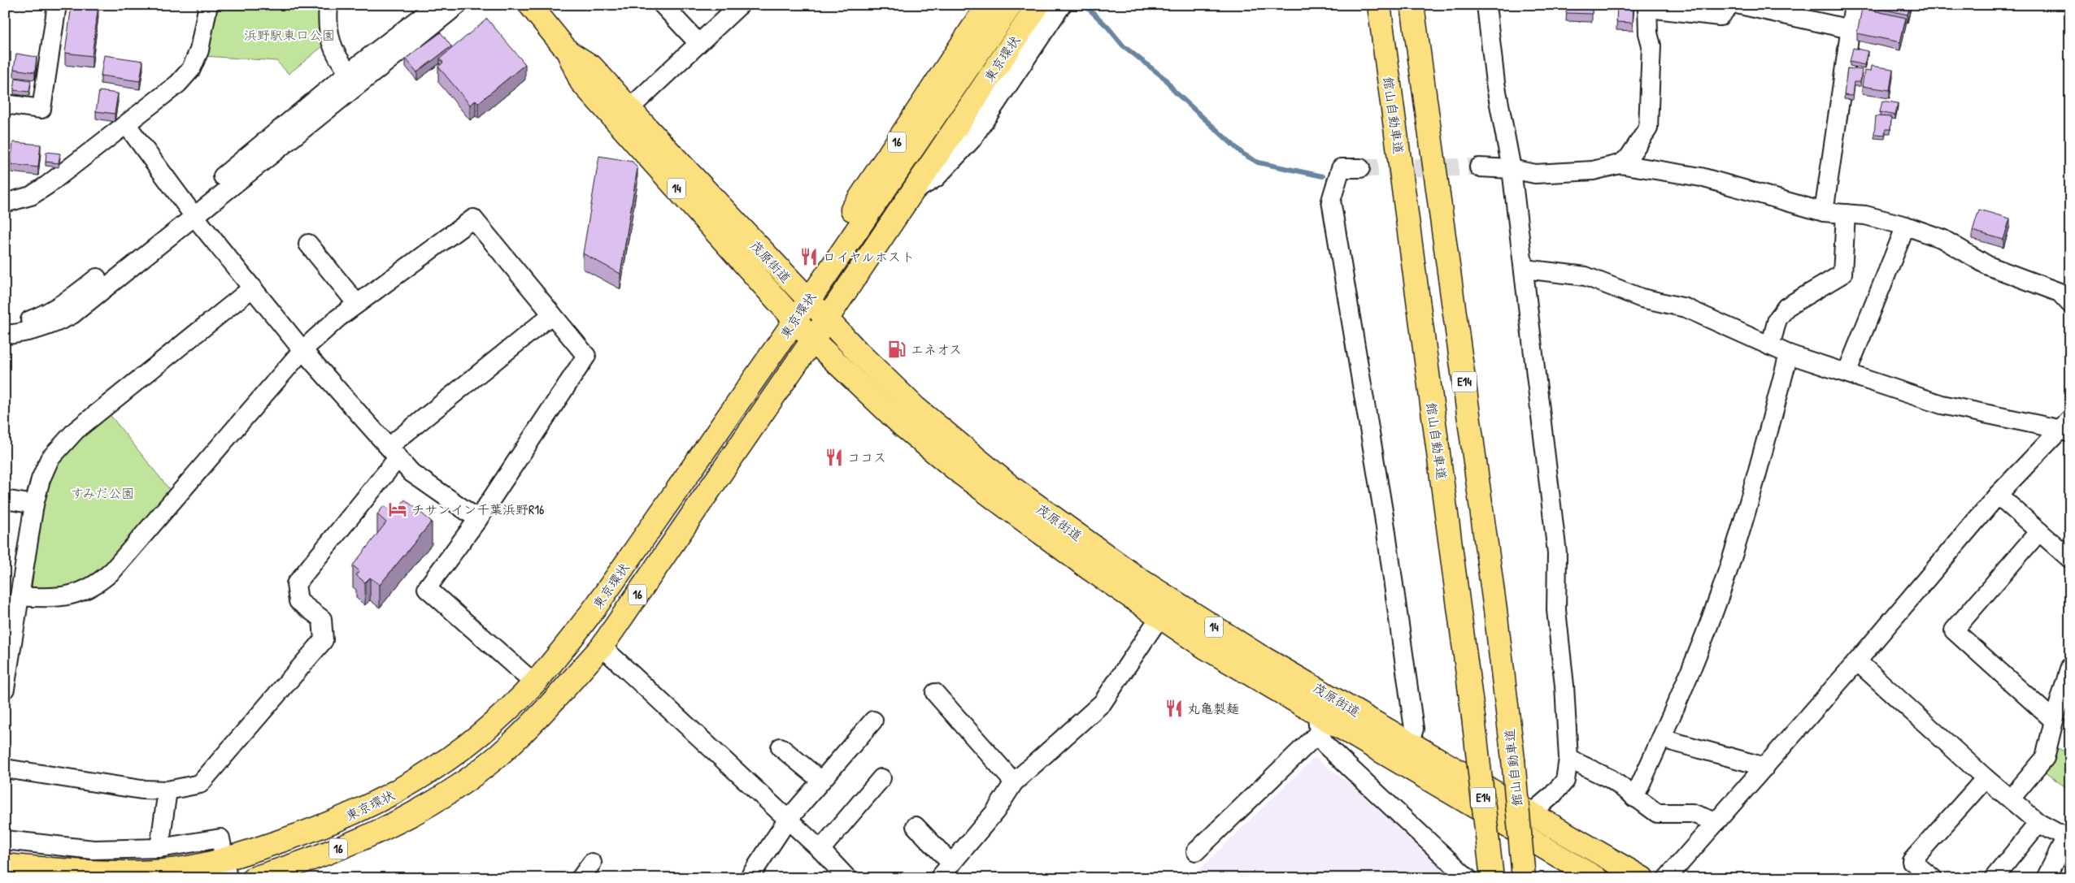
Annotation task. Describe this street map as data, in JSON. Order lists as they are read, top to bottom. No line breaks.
{"streets":{"main road":["東京環状","館山自動車道","16","14","茂原街道","E14"]},"crossings":[["東京環状","16"],["東京環状","茂原街道"],["16","茂原街道"]],"parks":["浜野駅東口公園","すみだ公園"],"places":{"restaurant":["ロイヤルホスト","ココス","丸亀製麺"],"fuel station":["エネオス"],"hotel":["チサンイン千葉浜野R16"]}}
